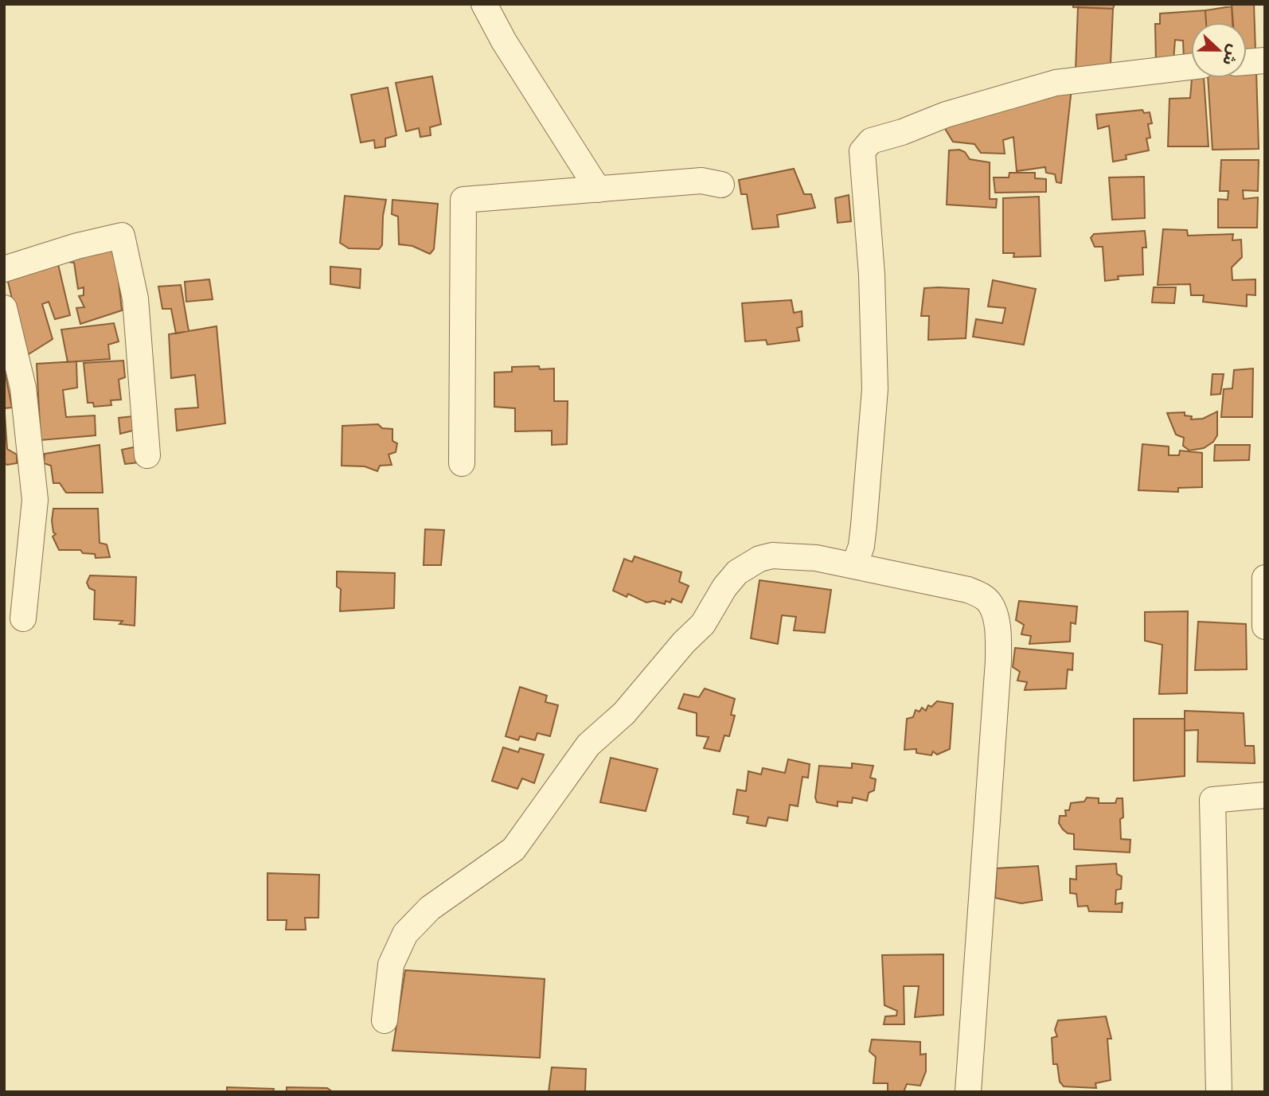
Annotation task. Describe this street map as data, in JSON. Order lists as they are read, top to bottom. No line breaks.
{"north":"right"}
